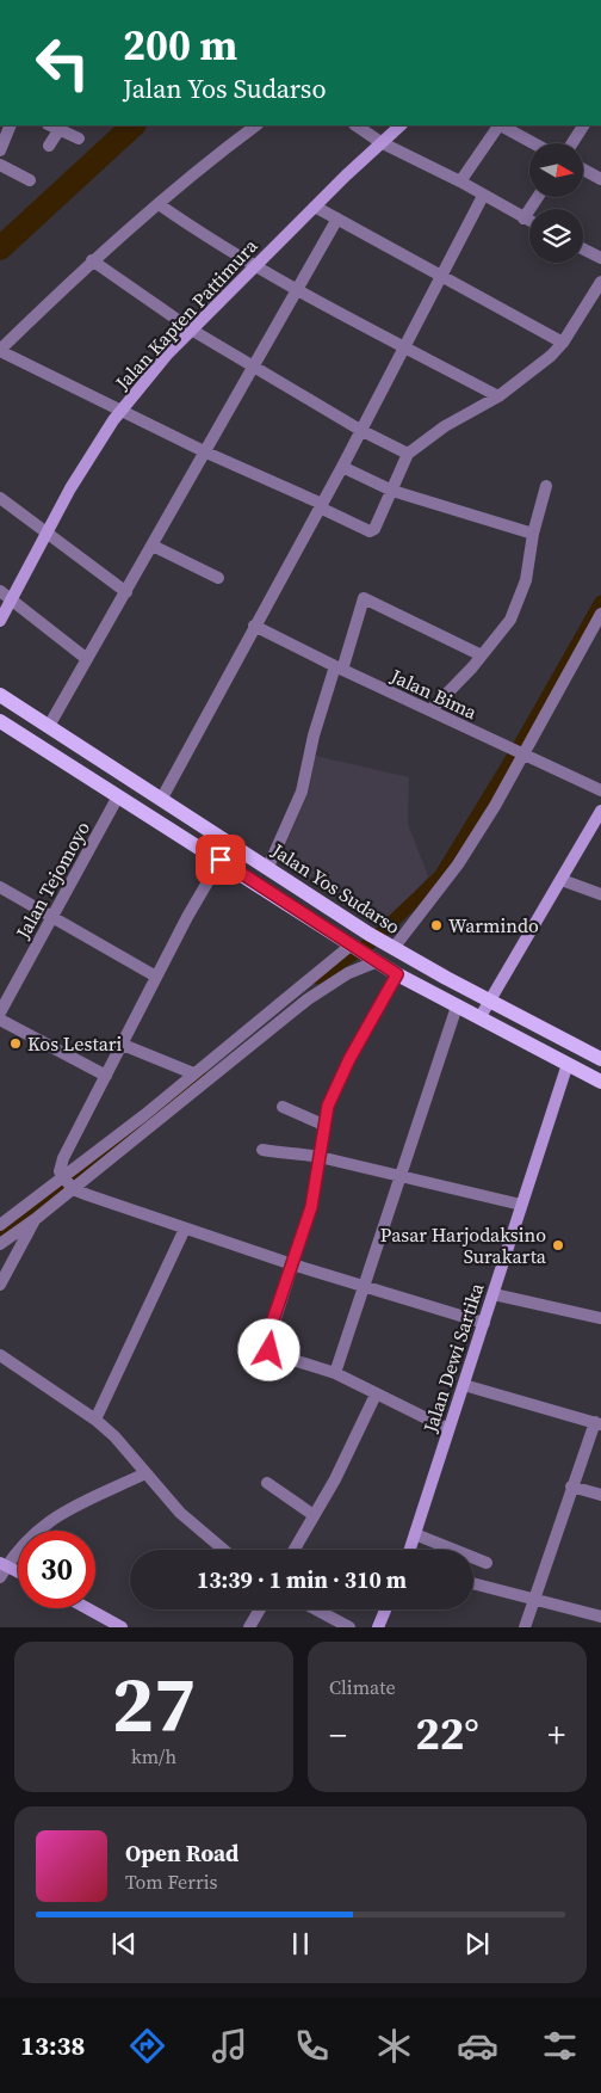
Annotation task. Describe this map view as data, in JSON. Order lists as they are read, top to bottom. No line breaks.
{"streets":{"main road":["Jalan Kapten Pattimura","Jalan Yos Sudarso","Jalan Dewi Sartika"],"street":["Jalan Bima","Jalan Tejomoyo"]},"crossings":[["Jalan Tejomoyo","Jalan Yos Sudarso"],["Jalan Yos Sudarso","Jalan Dewi Sartika"]],"places":["Warmindo","Kos Lestari","Pasar Harjodaksino Surakarta"],"north":"right","page":{"turn":["200 m","Jalan Yos Sudarso"],"limit":"30","trip":"13:39 · 1 min · 310 m","tile":[["27","km/h"],"Climate"],"heat":["−","22°","+"],"song":["Open Road","Tom Ferris"],"tabs":"13:38"}}
